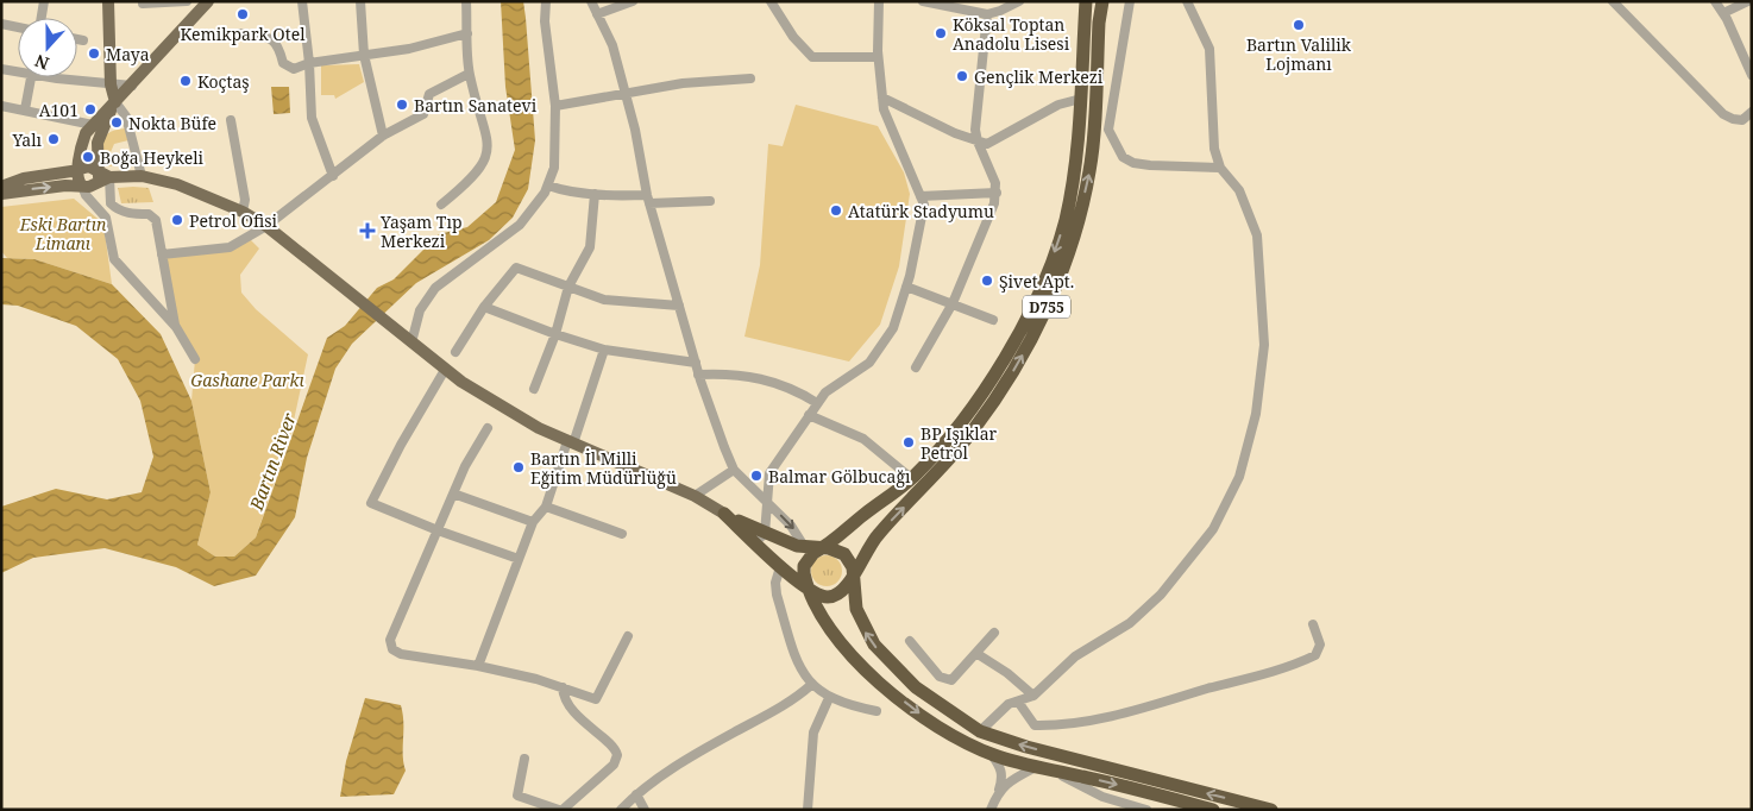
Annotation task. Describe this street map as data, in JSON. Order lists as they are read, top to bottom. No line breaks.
{"streets":{"highway":["D755"]},"water":["Bartın River"],"parks":["Eski Bartın Limanı","Gashane Parkı"],"places":{"other":["Kemikpark Otel","Bartın Valilik Lojmanı","Köksal Toptan Anadolu Lisesi","Maya","Gençlik Merkezi","Koçtaş","Bartın Sanatevi","A101","Nokta Büfe","Yalı","Boğa Heykeli","Atatürk Stadyumu","Petrol Ofisi","Şivet Apt.","BP Işıklar Petrol","Bartın İl Milli Eğitim Müdürlüğü","Balmar Gölbucağı"],"health":["Yaşam Tıp Merkezi"]},"north":"bottom"}
